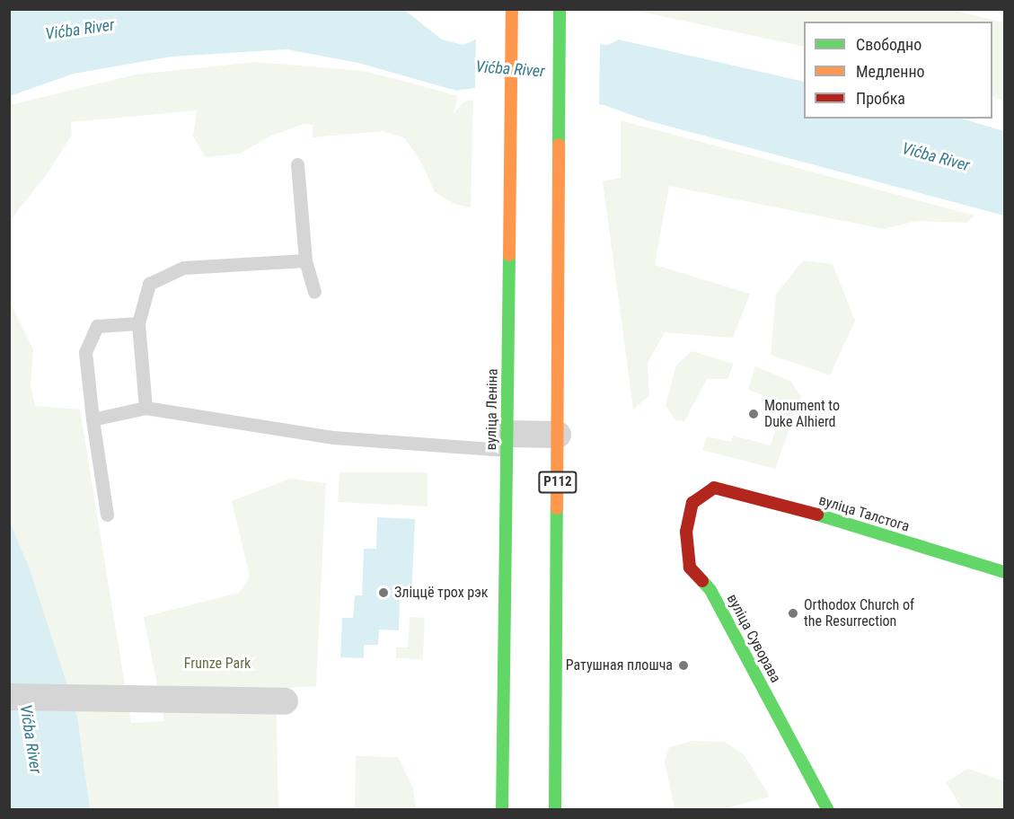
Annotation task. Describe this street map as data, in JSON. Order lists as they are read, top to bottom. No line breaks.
{"streets":{"main road":["вуліца Леніна","Р112","вуліца Талстога","вуліца Суворава"]},"crossings":[["вуліца Талстога","вуліца Суворава"]],"water":["Vićba River"],"parks":["Frunze Park"],"places":["Monument to Duke Alhierd","Зліццё трох рэк","Orthodox Church of the Resurrection","Ратушная плошча"],"legend":["Свободно","Медленно","Пробка"]}
